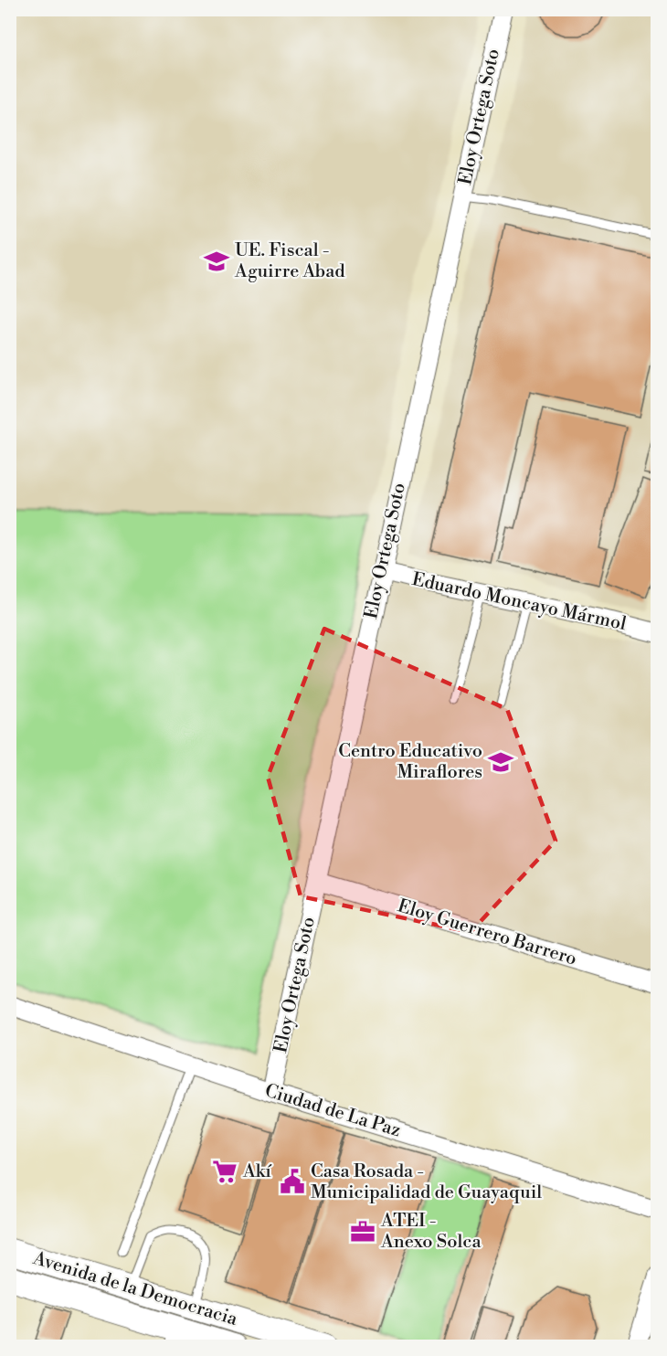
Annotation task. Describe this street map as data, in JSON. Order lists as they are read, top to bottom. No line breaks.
{"streets":{"street":["Eloy Ortega Soto","Eduardo Moncayo Mármol","Eloy Guerrero Barrero","Ciudad de La Paz","Avenida de la Democracia"]},"crossings":[["Eloy Ortega Soto","Eduardo Moncayo Mármol"],["Eloy Ortega Soto","Eloy Guerrero Barrero"],["Eloy Ortega Soto","Ciudad de La Paz"]],"places":{"school or university":["UE. Fiscal - Aguirre Abad","Centro Educativo Miraflores"],"supermarket":["Akí"],"public building":["Casa Rosada - Municipalidad de Guayaquil"],"office":["ATEI - Anexo Solca"]}}
